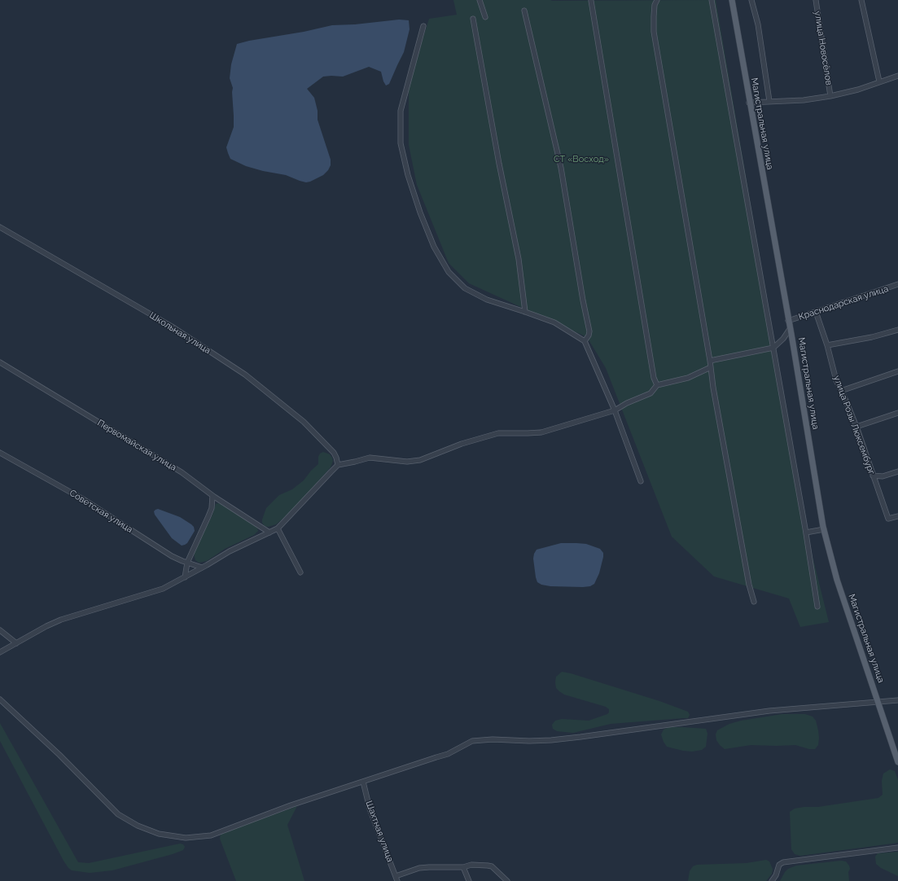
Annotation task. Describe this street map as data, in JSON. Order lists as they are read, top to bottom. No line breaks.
{"streets":{"main road":["Магистральная улица"],"street":["улица Новосёлов","Краснодарская улица","Школьная улица","улица Розы Люксембург","Первомайская улица","Советская улица","Шахтная улица"]},"crossings":[["Магистральная улица","Краснодарская улица"],["Краснодарская улица","улица Розы Люксембург"]],"parks":["СТ «Восход»"]}
